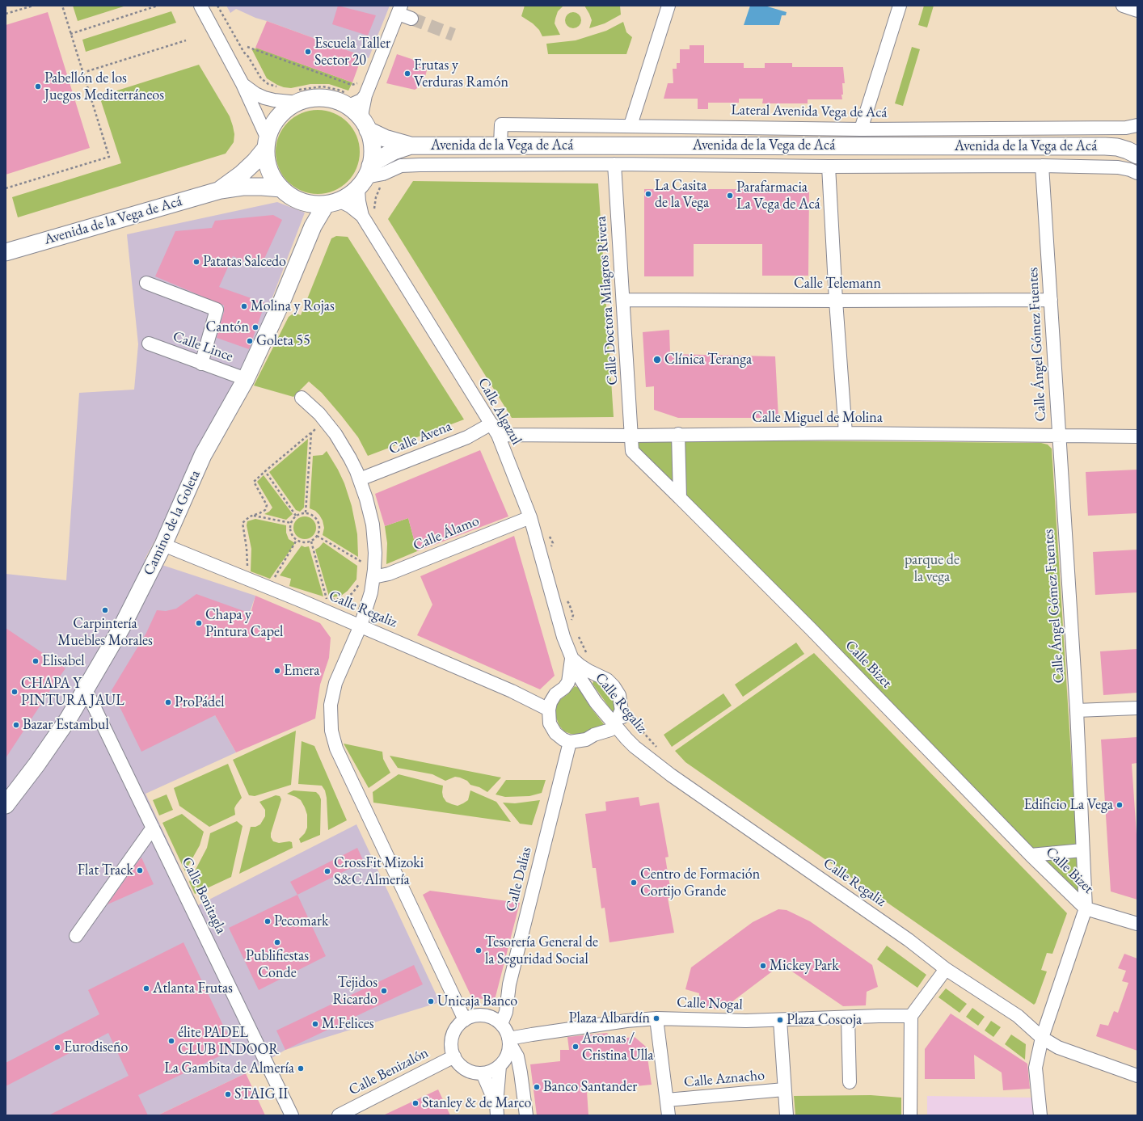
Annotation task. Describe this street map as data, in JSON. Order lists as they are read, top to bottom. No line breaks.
{"streets":{"main road":["Avenida de la Vega de Acá","Camino de la Goleta"],"street":["Lateral Avenida Vega de Acá","Calle Telemann","Calle Doctora Milagros Rivera","Calle Ángel Gómez Fuentes","Calle Lince","Calle Algazul","Calle Miguel de Molina","Calle Avena","Calle Álamo","Calle Regaliz","Calle Bizet","Calle Dalías","Calle Benitagla","Calle Nogal","Calle Benizalón","Calle Aznacho"]},"crossings":[["Lateral Avenida Vega de Acá","Avenida de la Vega de Acá"],["Avenida de la Vega de Acá","Calle Algazul"],["Avenida de la Vega de Acá","Camino de la Goleta"],["Calle Telemann","Calle Doctora Milagros Rivera"],["Calle Telemann","Calle Ángel Gómez Fuentes"],["Calle Doctora Milagros Rivera","Calle Miguel de Molina"],["Calle Doctora Milagros Rivera","Calle Bizet"],["Calle Ángel Gómez Fuentes","Calle Miguel de Molina"],["Calle Ángel Gómez Fuentes","Calle Regaliz"],["Calle Ángel Gómez Fuentes","Calle Bizet"],["Calle Lince","Camino de la Goleta"],["Calle Algazul","Calle Miguel de Molina"],["Calle Algazul","Calle Avena"],["Calle Algazul","Camino de la Goleta"],["Calle Algazul","Calle Álamo"],["Calle Algazul","Calle Regaliz"],["Calle Miguel de Molina","Calle Bizet"],["Camino de la Goleta","Calle Regaliz"],["Camino de la Goleta","Calle Benitagla"],["Calle Dalías","Calle Nogal"],["Calle Dalías","Calle Benizalón"],["Calle Nogal","Calle Benizalón"]],"parks":["parque de la vega"],"places":["Escuela Taller Sector 20","Frutas y Verduras Ramón","Pabellón de los Juegos Mediterráneos","La Casita de la Vega","Parafarmacia La Vega de Acá","Patatas Salcedo","Molina y Rojas","Cantón","Goleta 55","Clínica Teranga","Carpintería Muebles Morales","Chapa y Pintura Capel","Elisabel","Emera","CHAPA Y PINTURA JAUL","ProPádel","Bazar Estambul","Edificio La Vega","Flat Track","CrossFit Mizoki S&C Almería","Centro de Formación Cortijo Grande","Pecomark","Publifiestas Conde","Tesorería General de la Seguridad Social","Mickey Park","Atlanta Frutas","Tejidos Ricardo","Unicaja Banco","Plaza Albardín","Plaza Coscoja","M.Felices","élite PADEL CLUB INDOOR","Aromas / Cristina Ulla","Eurodiseño","La Gambita de Almería","Banco Santander","STAIG II","Stanley & de Marco"]}
